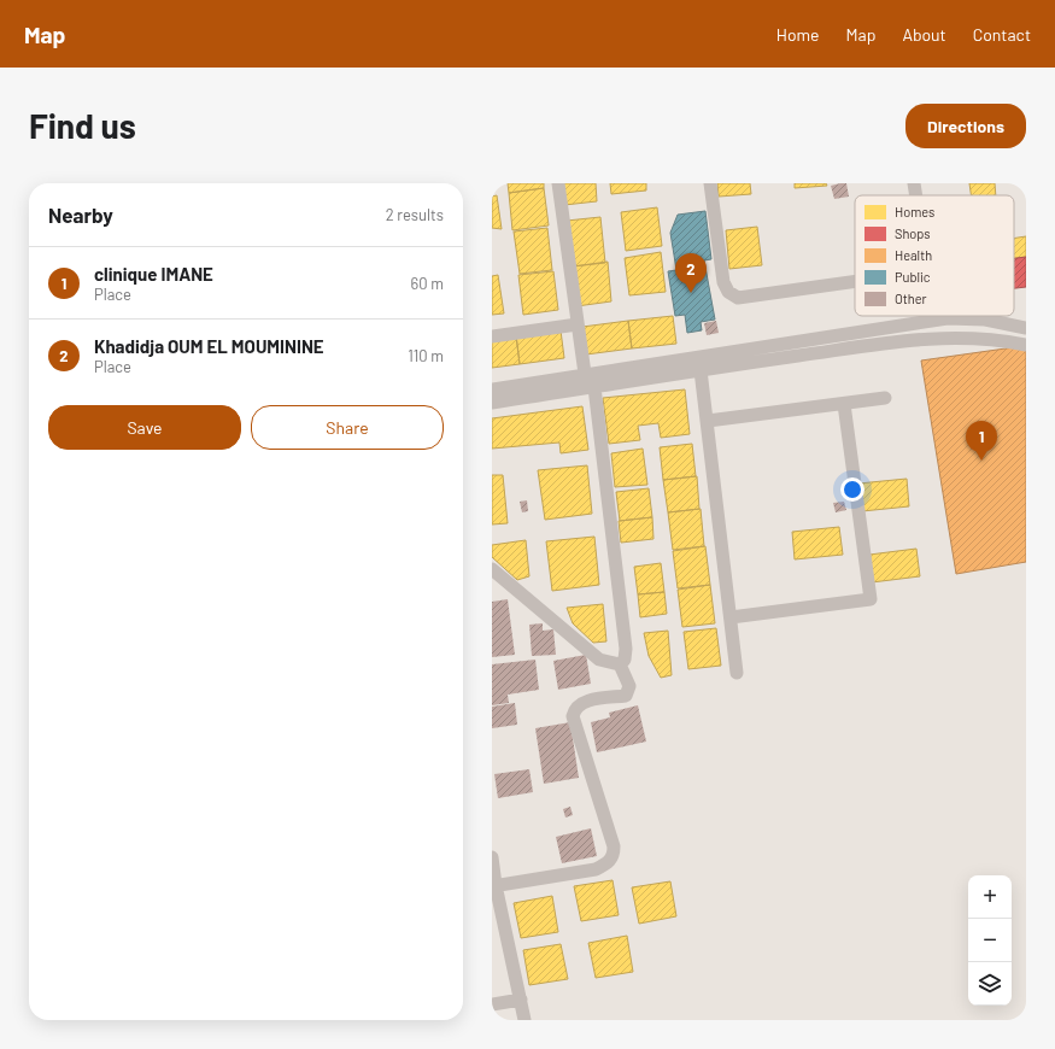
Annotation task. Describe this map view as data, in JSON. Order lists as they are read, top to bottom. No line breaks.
{"legend":["Homes","Shops","Health","Public","Other"],"page":{"header":"Map","nav":["Home","Map","About","Contact"],"buttons":["Directions",["Save","Share"]],"title":"Find us","heading":["Nearby","2 results"],"list":[{"mark":"1","name":"clinique IMANE","note":"Place","value":"60 m"},{"mark":"2","name":"Khadidja OUM EL MOUMININE","note":"Place","value":"110 m"}],"pins":["2","1"],"map_buttons":["+","−"]}}
